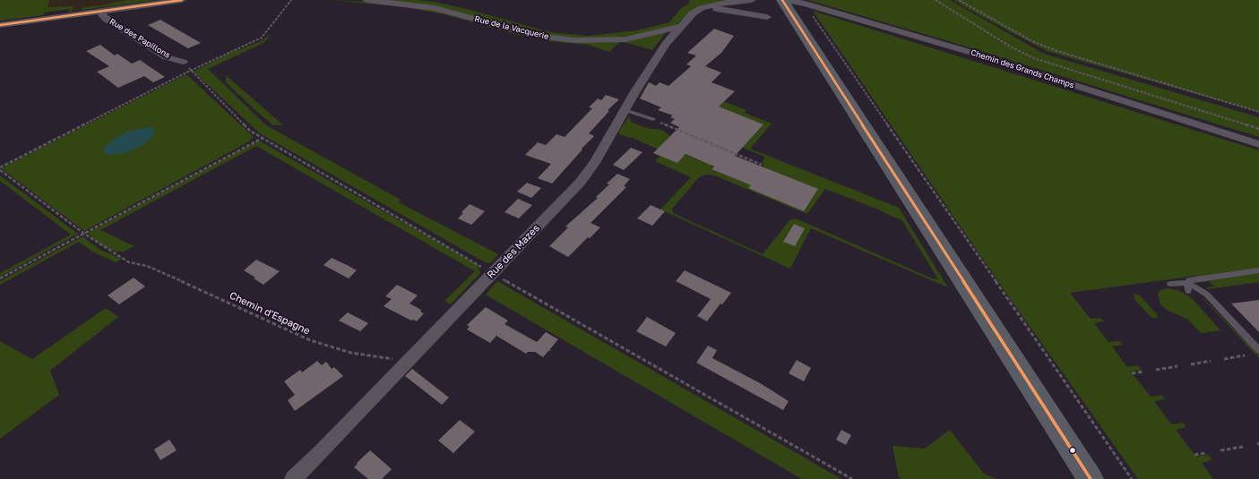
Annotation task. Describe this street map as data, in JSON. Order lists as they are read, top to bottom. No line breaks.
{"streets":{"street":["Rue de la Vacquerie","Rue des Papillons","Chemin des Grands Champs","Rue des Mazes"],"path":["Chemin d'Espagne"]},"crossings":[["Rue de la Vacquerie","Rue des Mazes"],["Rue des Mazes","Chemin d'Espagne"]]}
